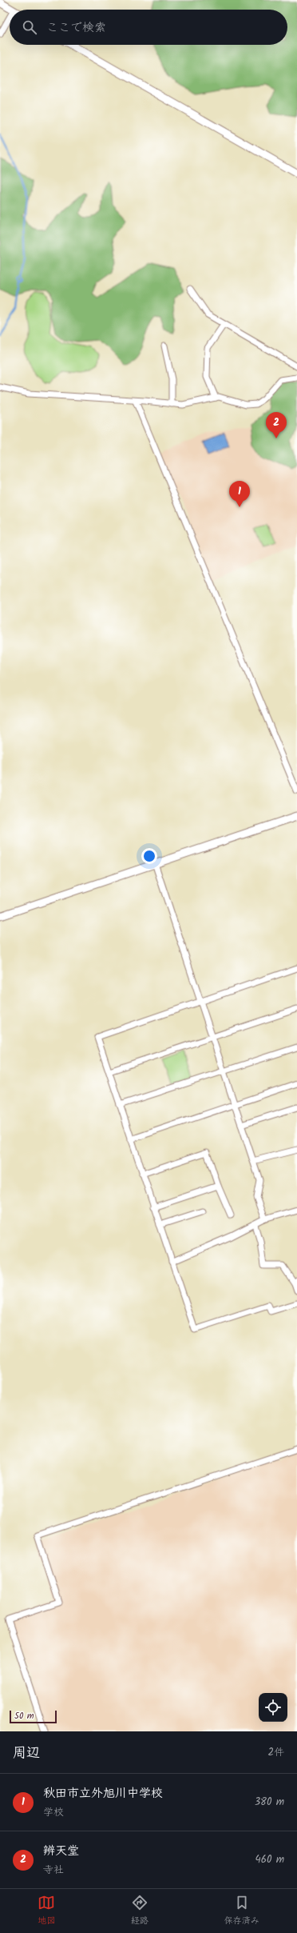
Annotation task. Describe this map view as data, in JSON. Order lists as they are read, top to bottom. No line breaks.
{"scale_bar":"50 m","page":{"search":"ここで検索","pins":["2","1"],"scale":"50 m","heading":["周辺","2件"],"list":[{"mark":"1","name":"秋田市立外旭川中学校","note":"学校","value":"380 m"},{"mark":"2","name":"辨天堂","note":"寺社","value":"460 m"}],"nav":["地図","経路","保存済み"]}}
